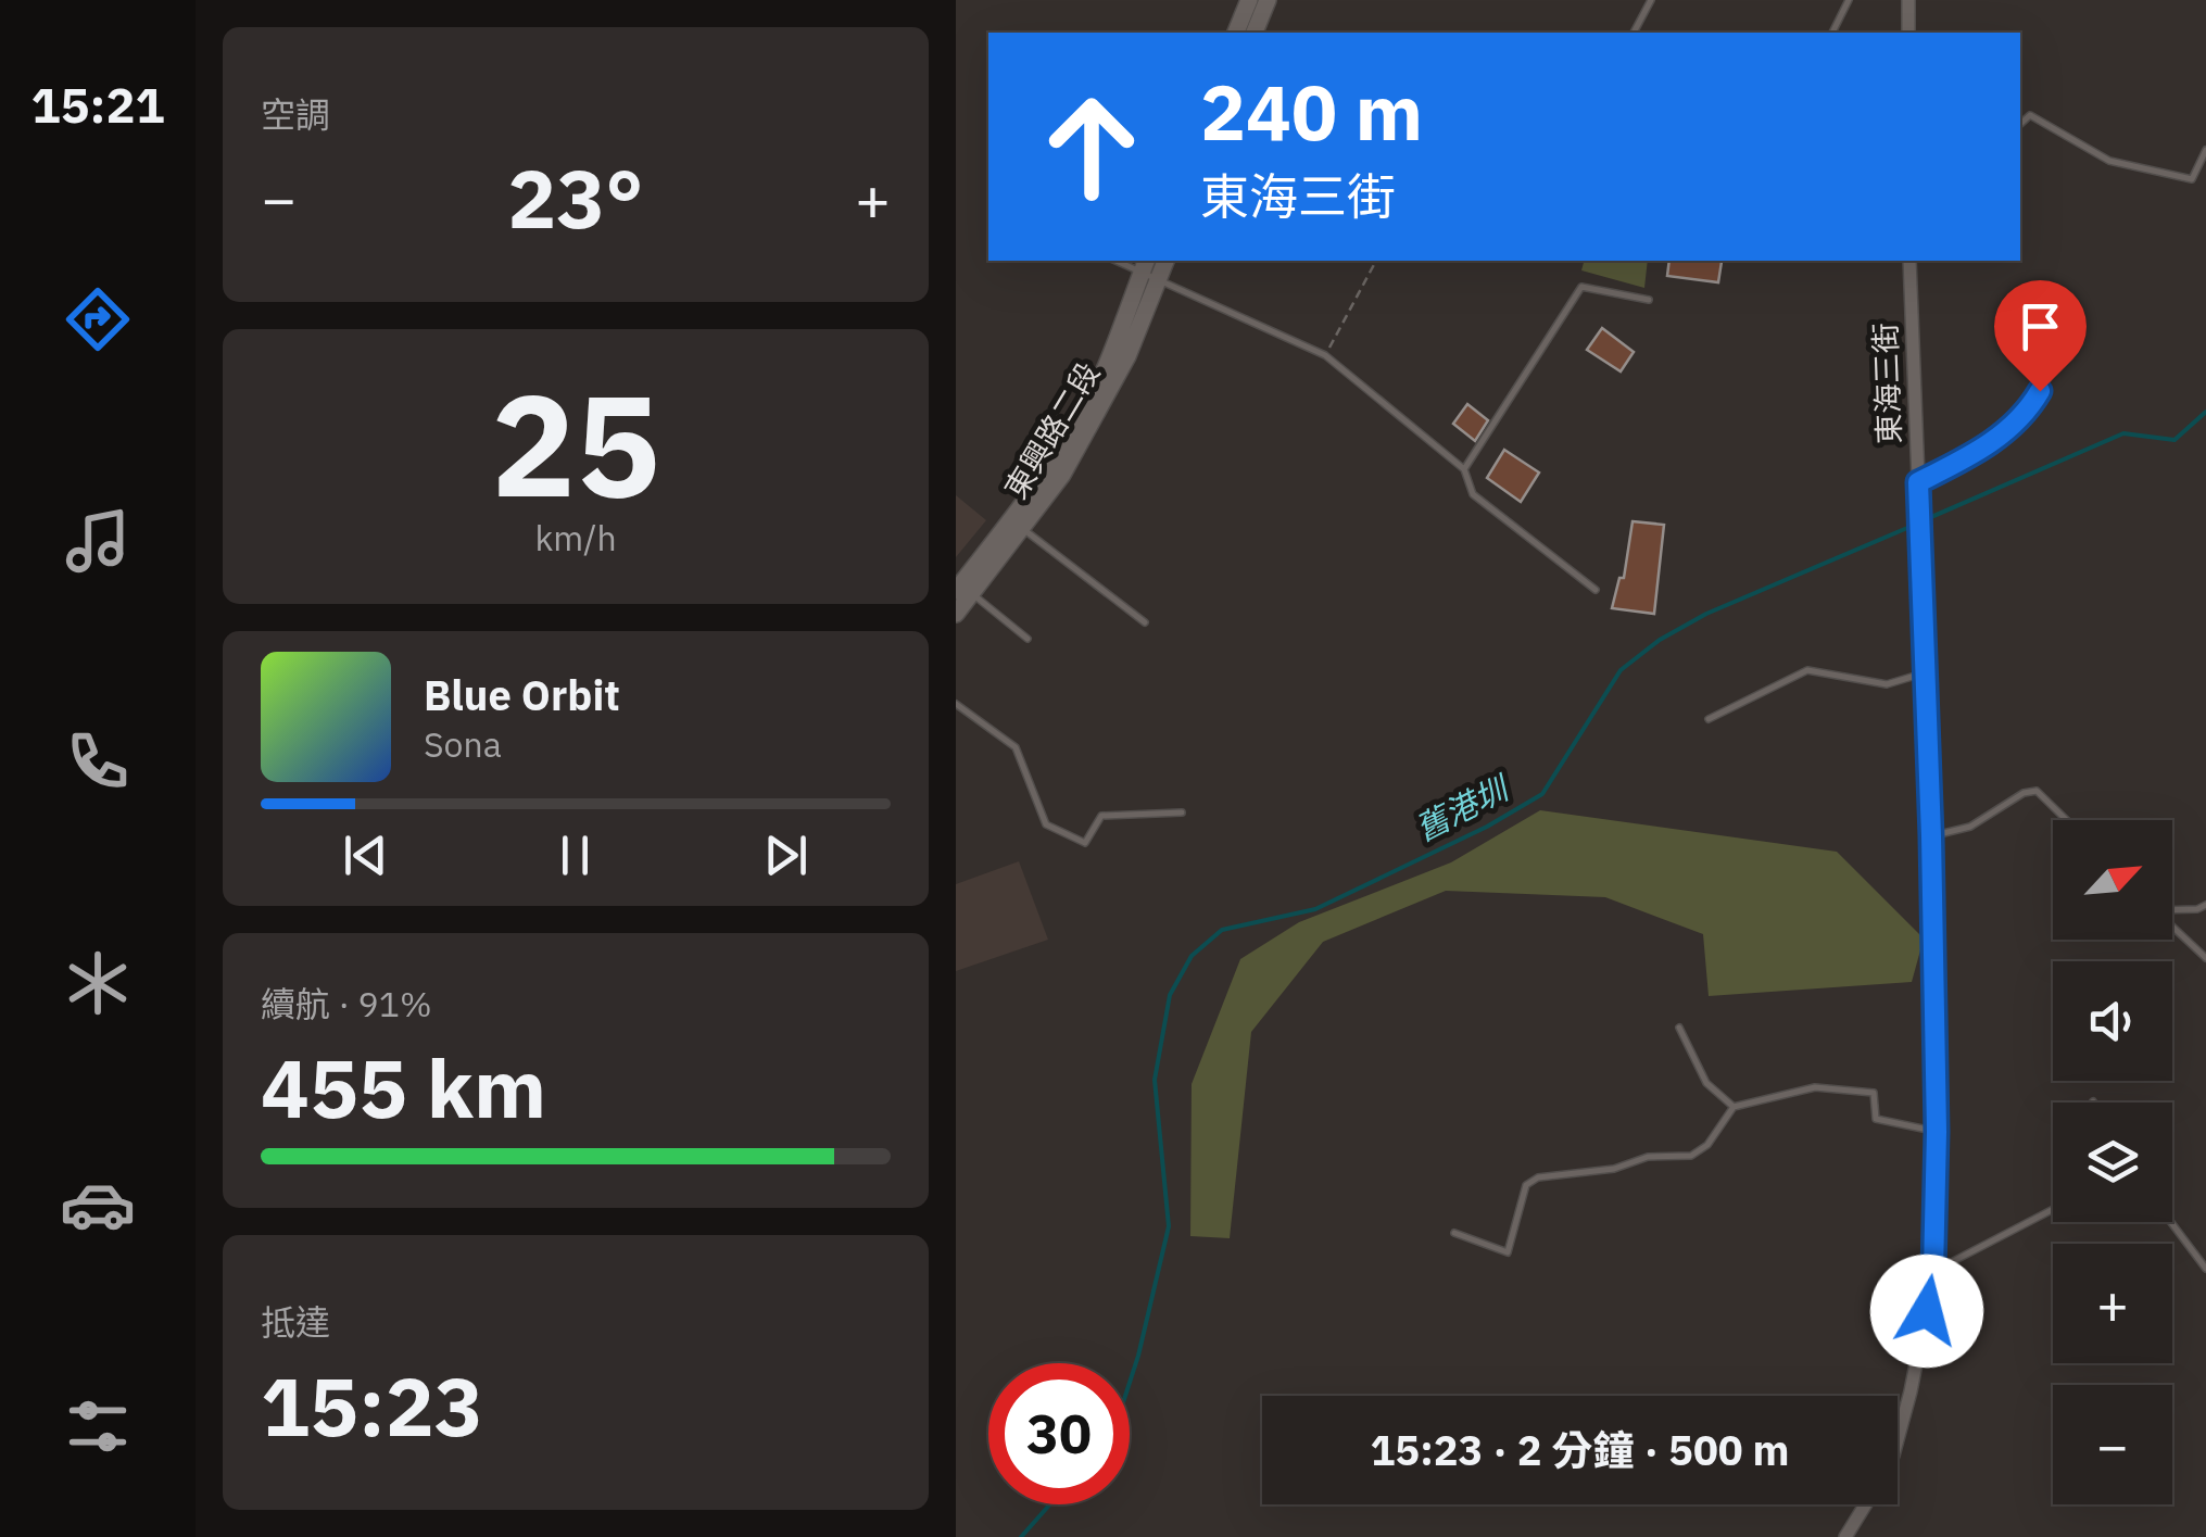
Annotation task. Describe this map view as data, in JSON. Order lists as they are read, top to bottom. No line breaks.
{"streets":{"main road":["東興路二段"],"street":["東海三街"]},"water":["舊港圳"],"north":"top right","page":{"tabs":"15:21","tile":["空調",["25","km/h"],["續航 · 91%","455 km"],["抵達","15:23"]],"turn":["240 m","東海三街"],"heat":["−","23°","+"],"song":["Blue Orbit","Sona"],"map_buttons":["+","−"],"limit":"30","trip":"15:23 · 2 分鐘 · 500 m"}}
